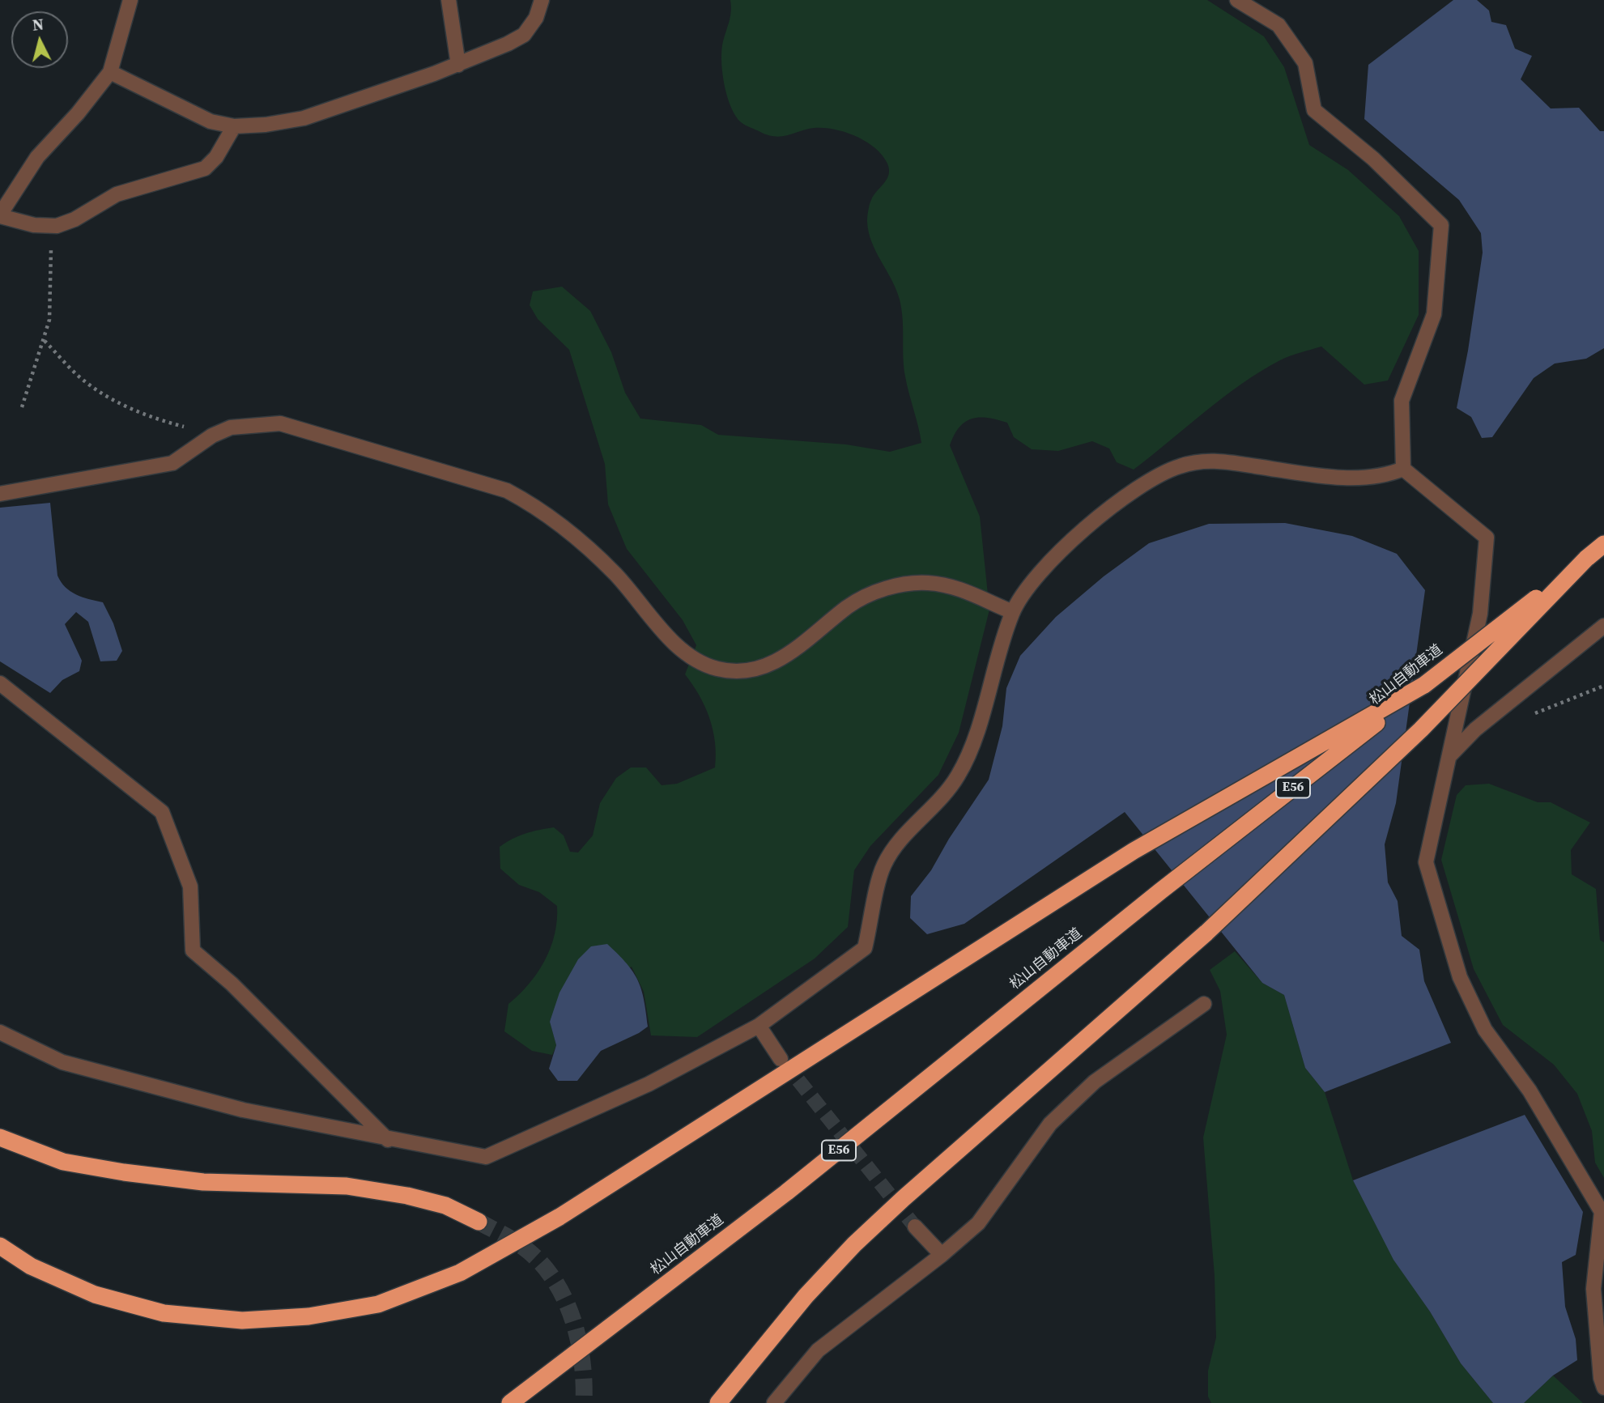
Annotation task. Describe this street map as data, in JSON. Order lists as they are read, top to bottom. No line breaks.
{"streets":{"highway":["松山自動車道","E56"]},"north":"top"}
